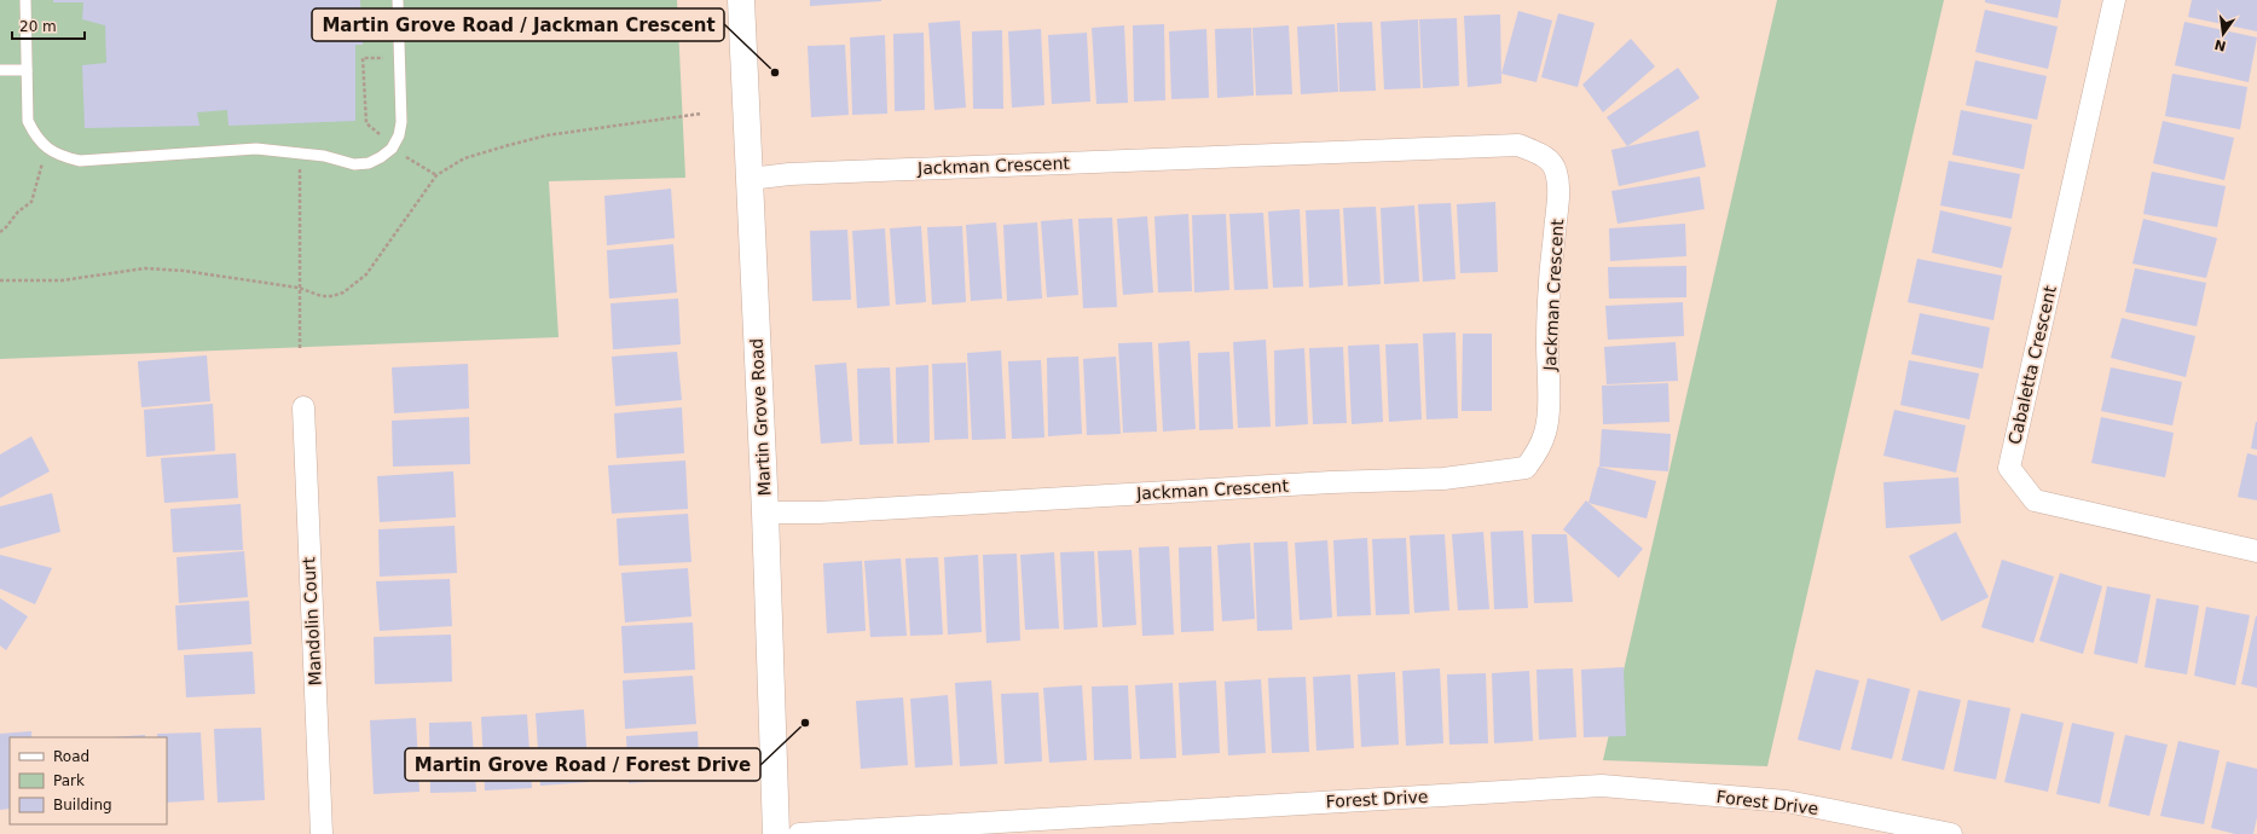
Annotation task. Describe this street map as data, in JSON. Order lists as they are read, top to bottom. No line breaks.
{"streets":{"street":["Jackman Crescent","Cabaletta Crescent","Martin Grove Road","Mandolin Court","Forest Drive"]},"crossings":[["Jackman Crescent","Martin Grove Road"]],"places":["Martin Grove Road / Jackman Crescent","Martin Grove Road / Forest Drive"],"legend":["Road","Park","Building"],"scale_bar":"20 m","north":"bottom"}
